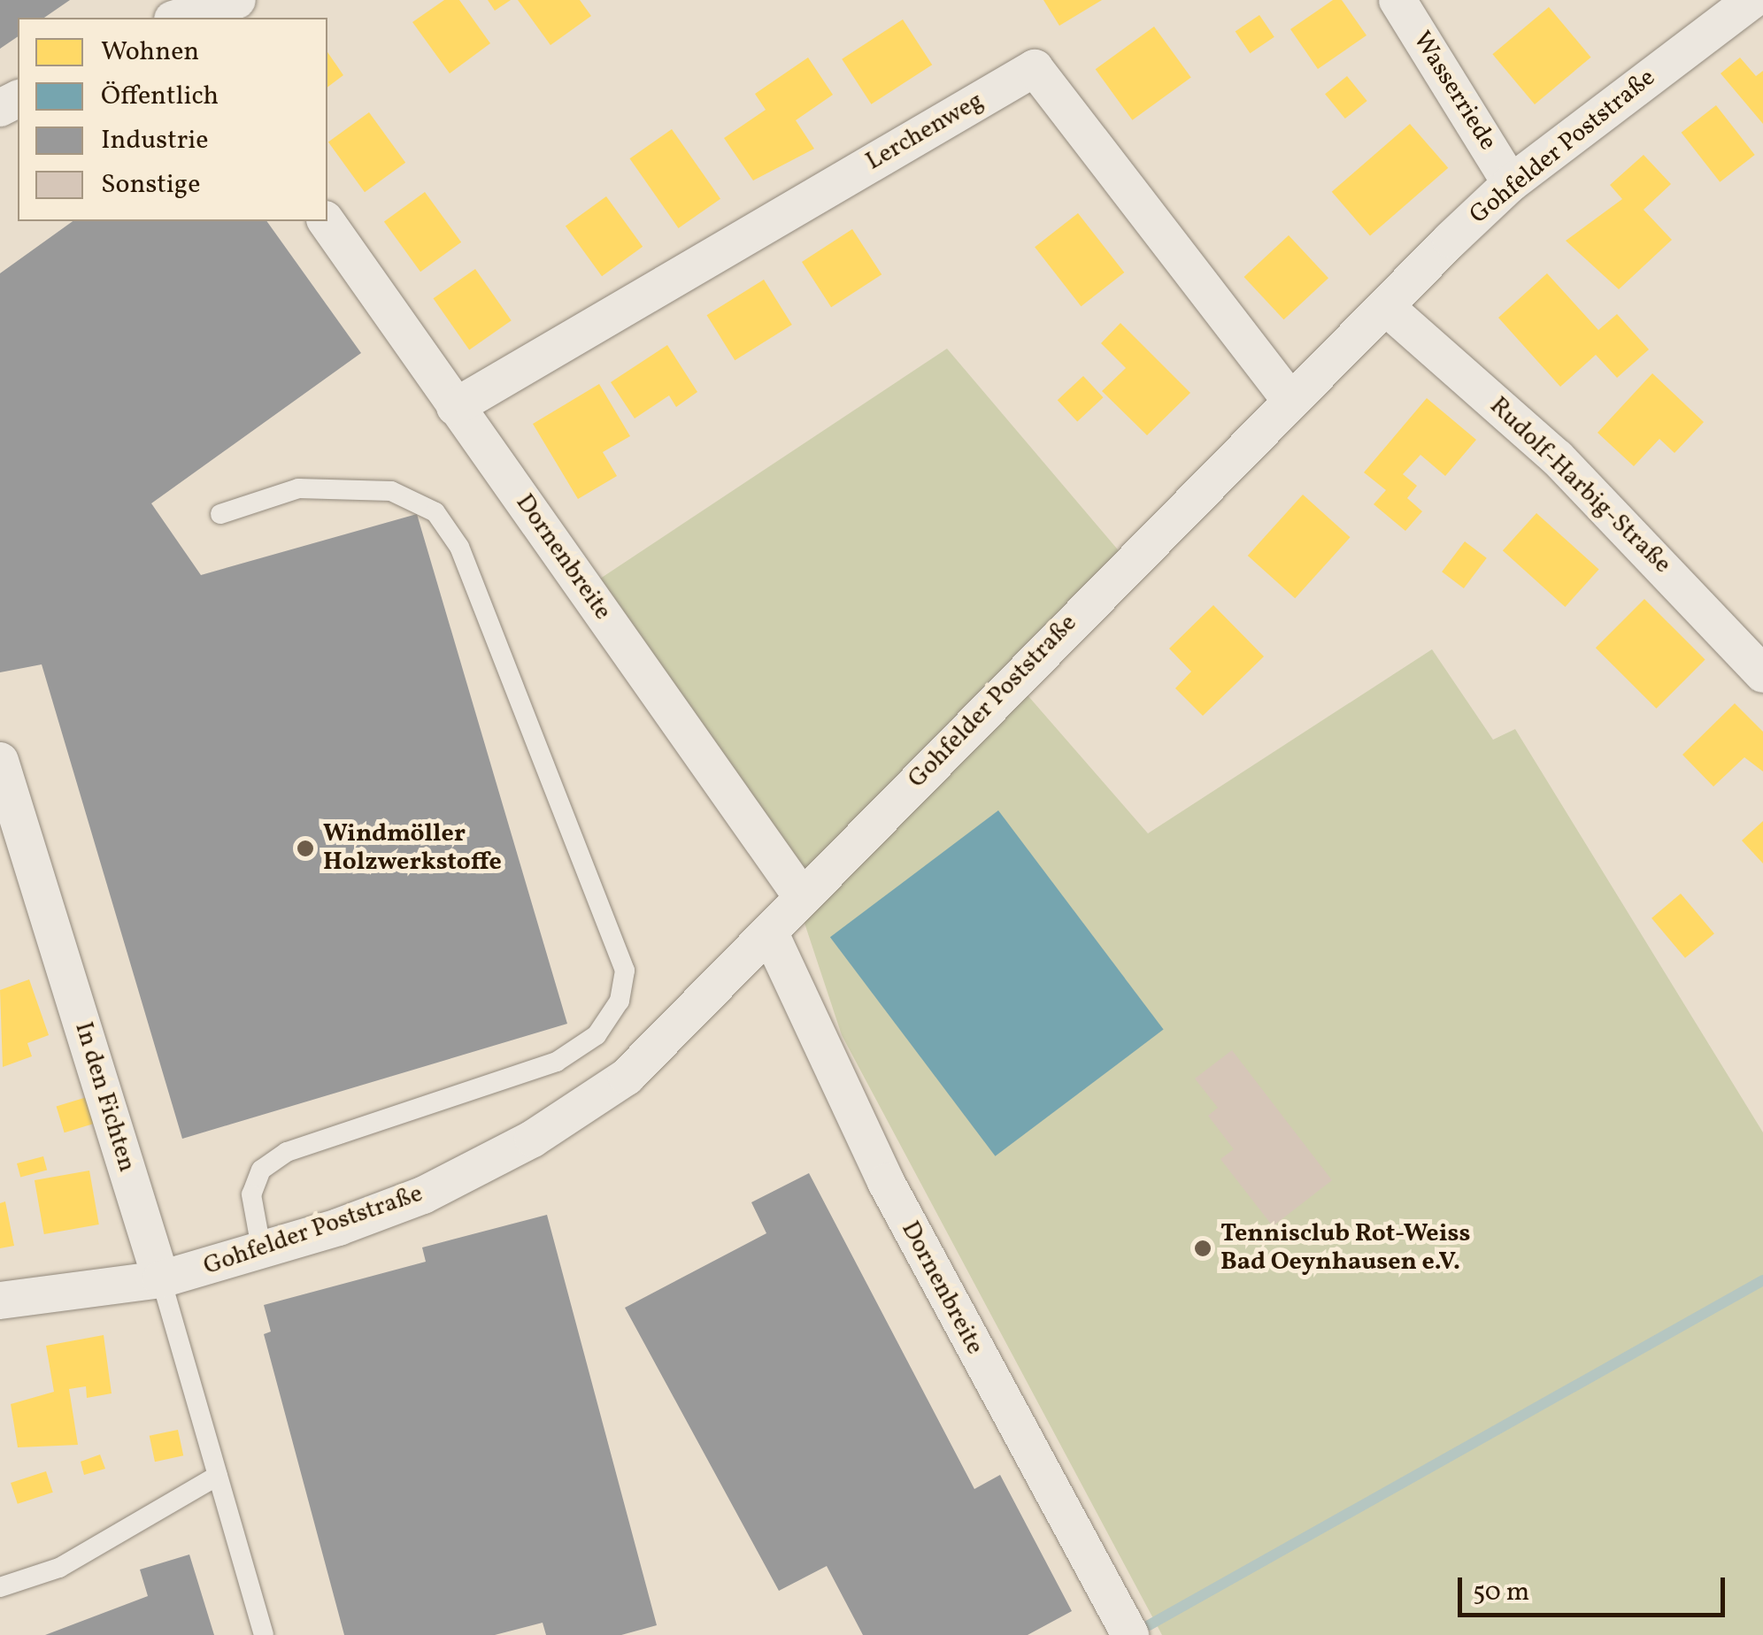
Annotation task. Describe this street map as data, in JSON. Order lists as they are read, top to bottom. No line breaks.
{"streets":{"street":["Wasserriede","Lerchenweg","Gohfelder Poststraße","Rudolf-Harbig-Straße","Dornenbreite","In den Fichten"]},"crossings":[["Wasserriede","Gohfelder Poststraße"],["Lerchenweg","Gohfelder Poststraße"],["Lerchenweg","Dornenbreite"],["Gohfelder Poststraße","Rudolf-Harbig-Straße"],["Gohfelder Poststraße","Dornenbreite"],["Gohfelder Poststraße","In den Fichten"]],"places":["Windmöller Holzwerkstoffe","Tennisclub Rot-Weiss Bad Oeynhausen e.V."],"legend":["Wohnen","Öffentlich","Industrie","Sonstige"],"scale_bar":"50 m"}
